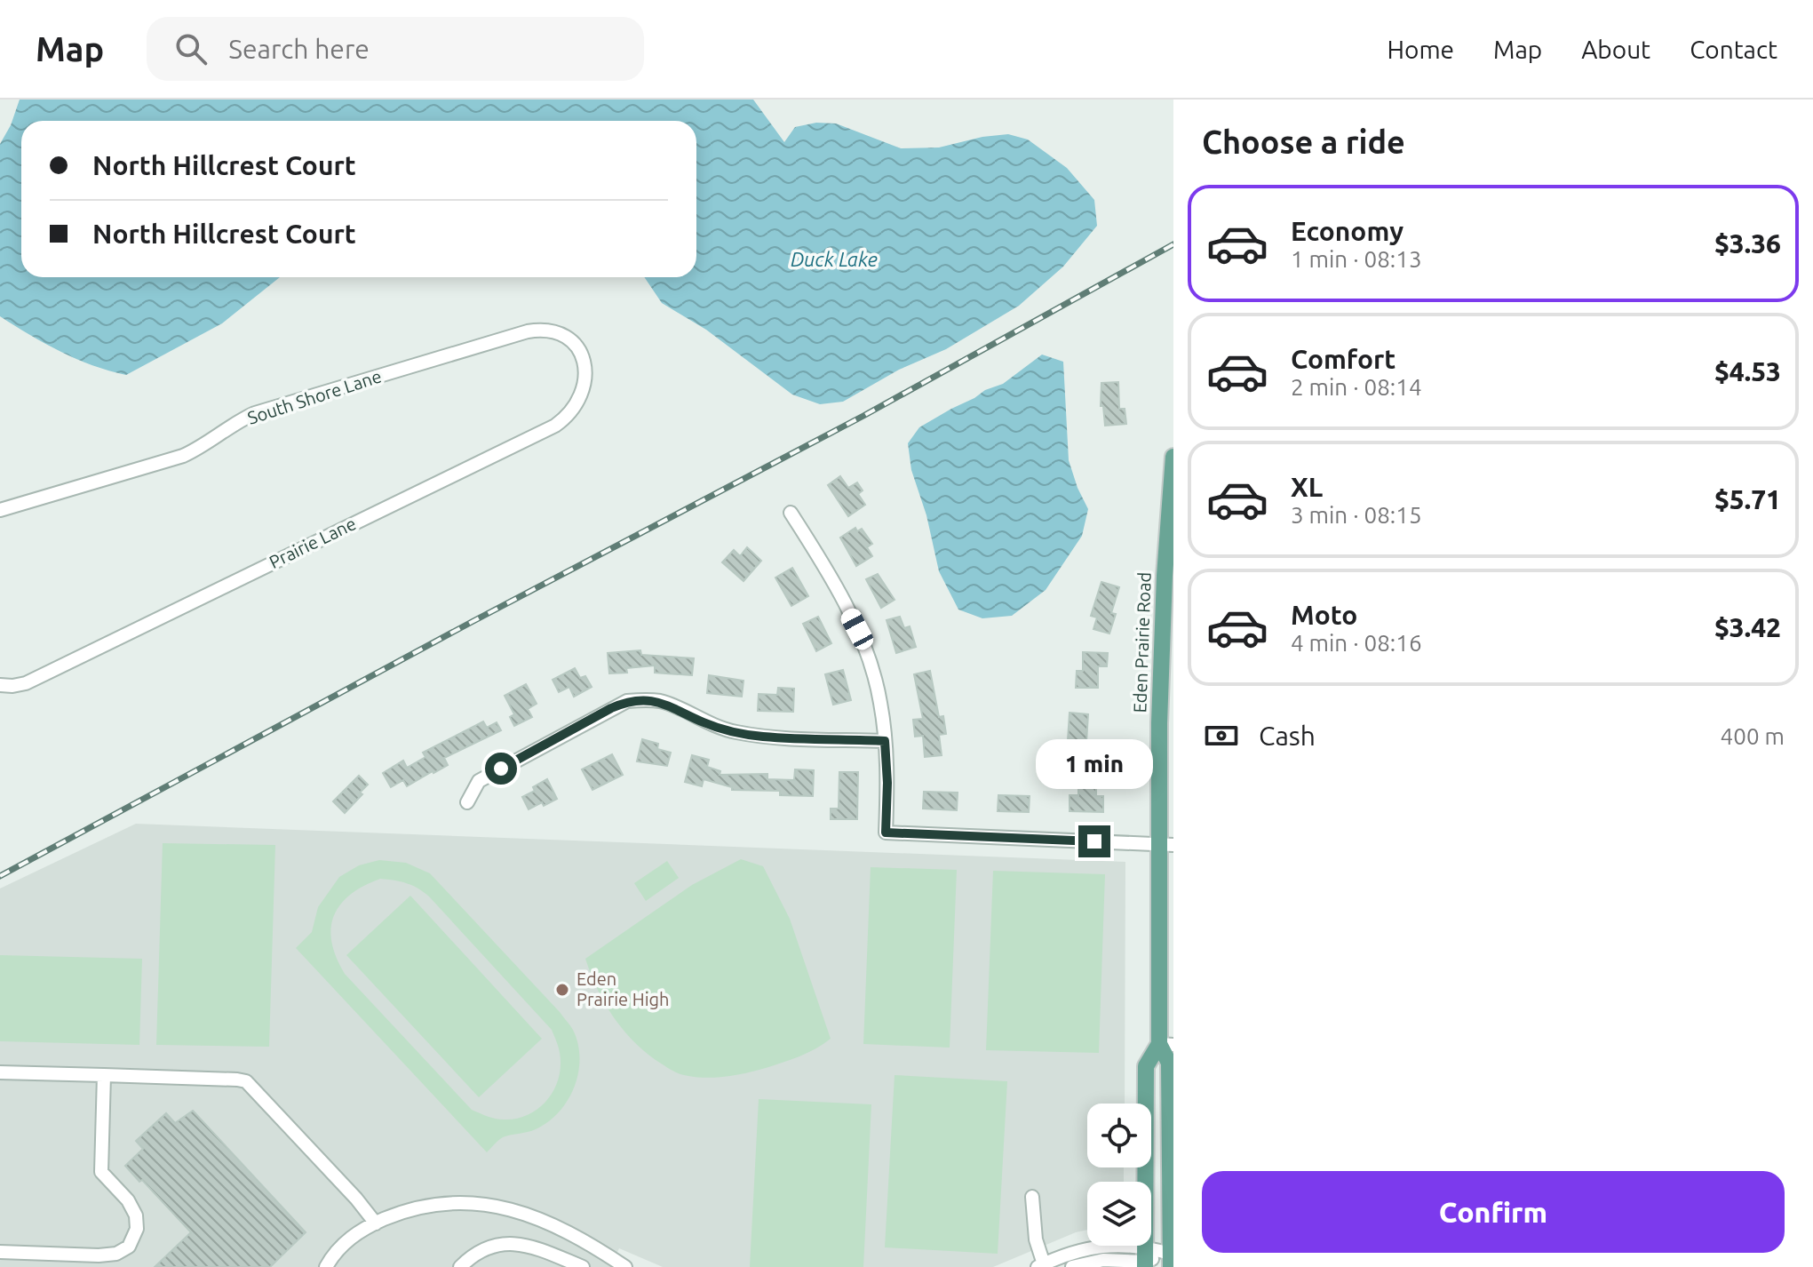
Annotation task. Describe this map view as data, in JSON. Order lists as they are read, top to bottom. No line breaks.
{"streets":{"main road":["Eden Prairie Road"],"street":["South Shore Lane","Prairie Lane"]},"crossings":[["South Shore Lane","Prairie Lane"]],"water":["Duck Lake"],"places":["Eden Prairie High"],"page":{"header":"Map","search":"Search here","nav":["Home","Map","About","Contact"],"heading":"Choose a ride","banner":["North Hillcrest Court","North Hillcrest Court"],"list":[{"name":"Economy","note":"1 min · 08:13","value":"$3.36"},{"name":"Comfort","note":"2 min · 08:14","value":"$4.53"},{"name":"XL","note":"3 min · 08:15","value":"$5.71"},{"name":"Moto","note":"4 min · 08:16","value":"$3.42"}],"pay":["Cash","400 m"],"bubble":"1 min","buttons":"Confirm"}}
